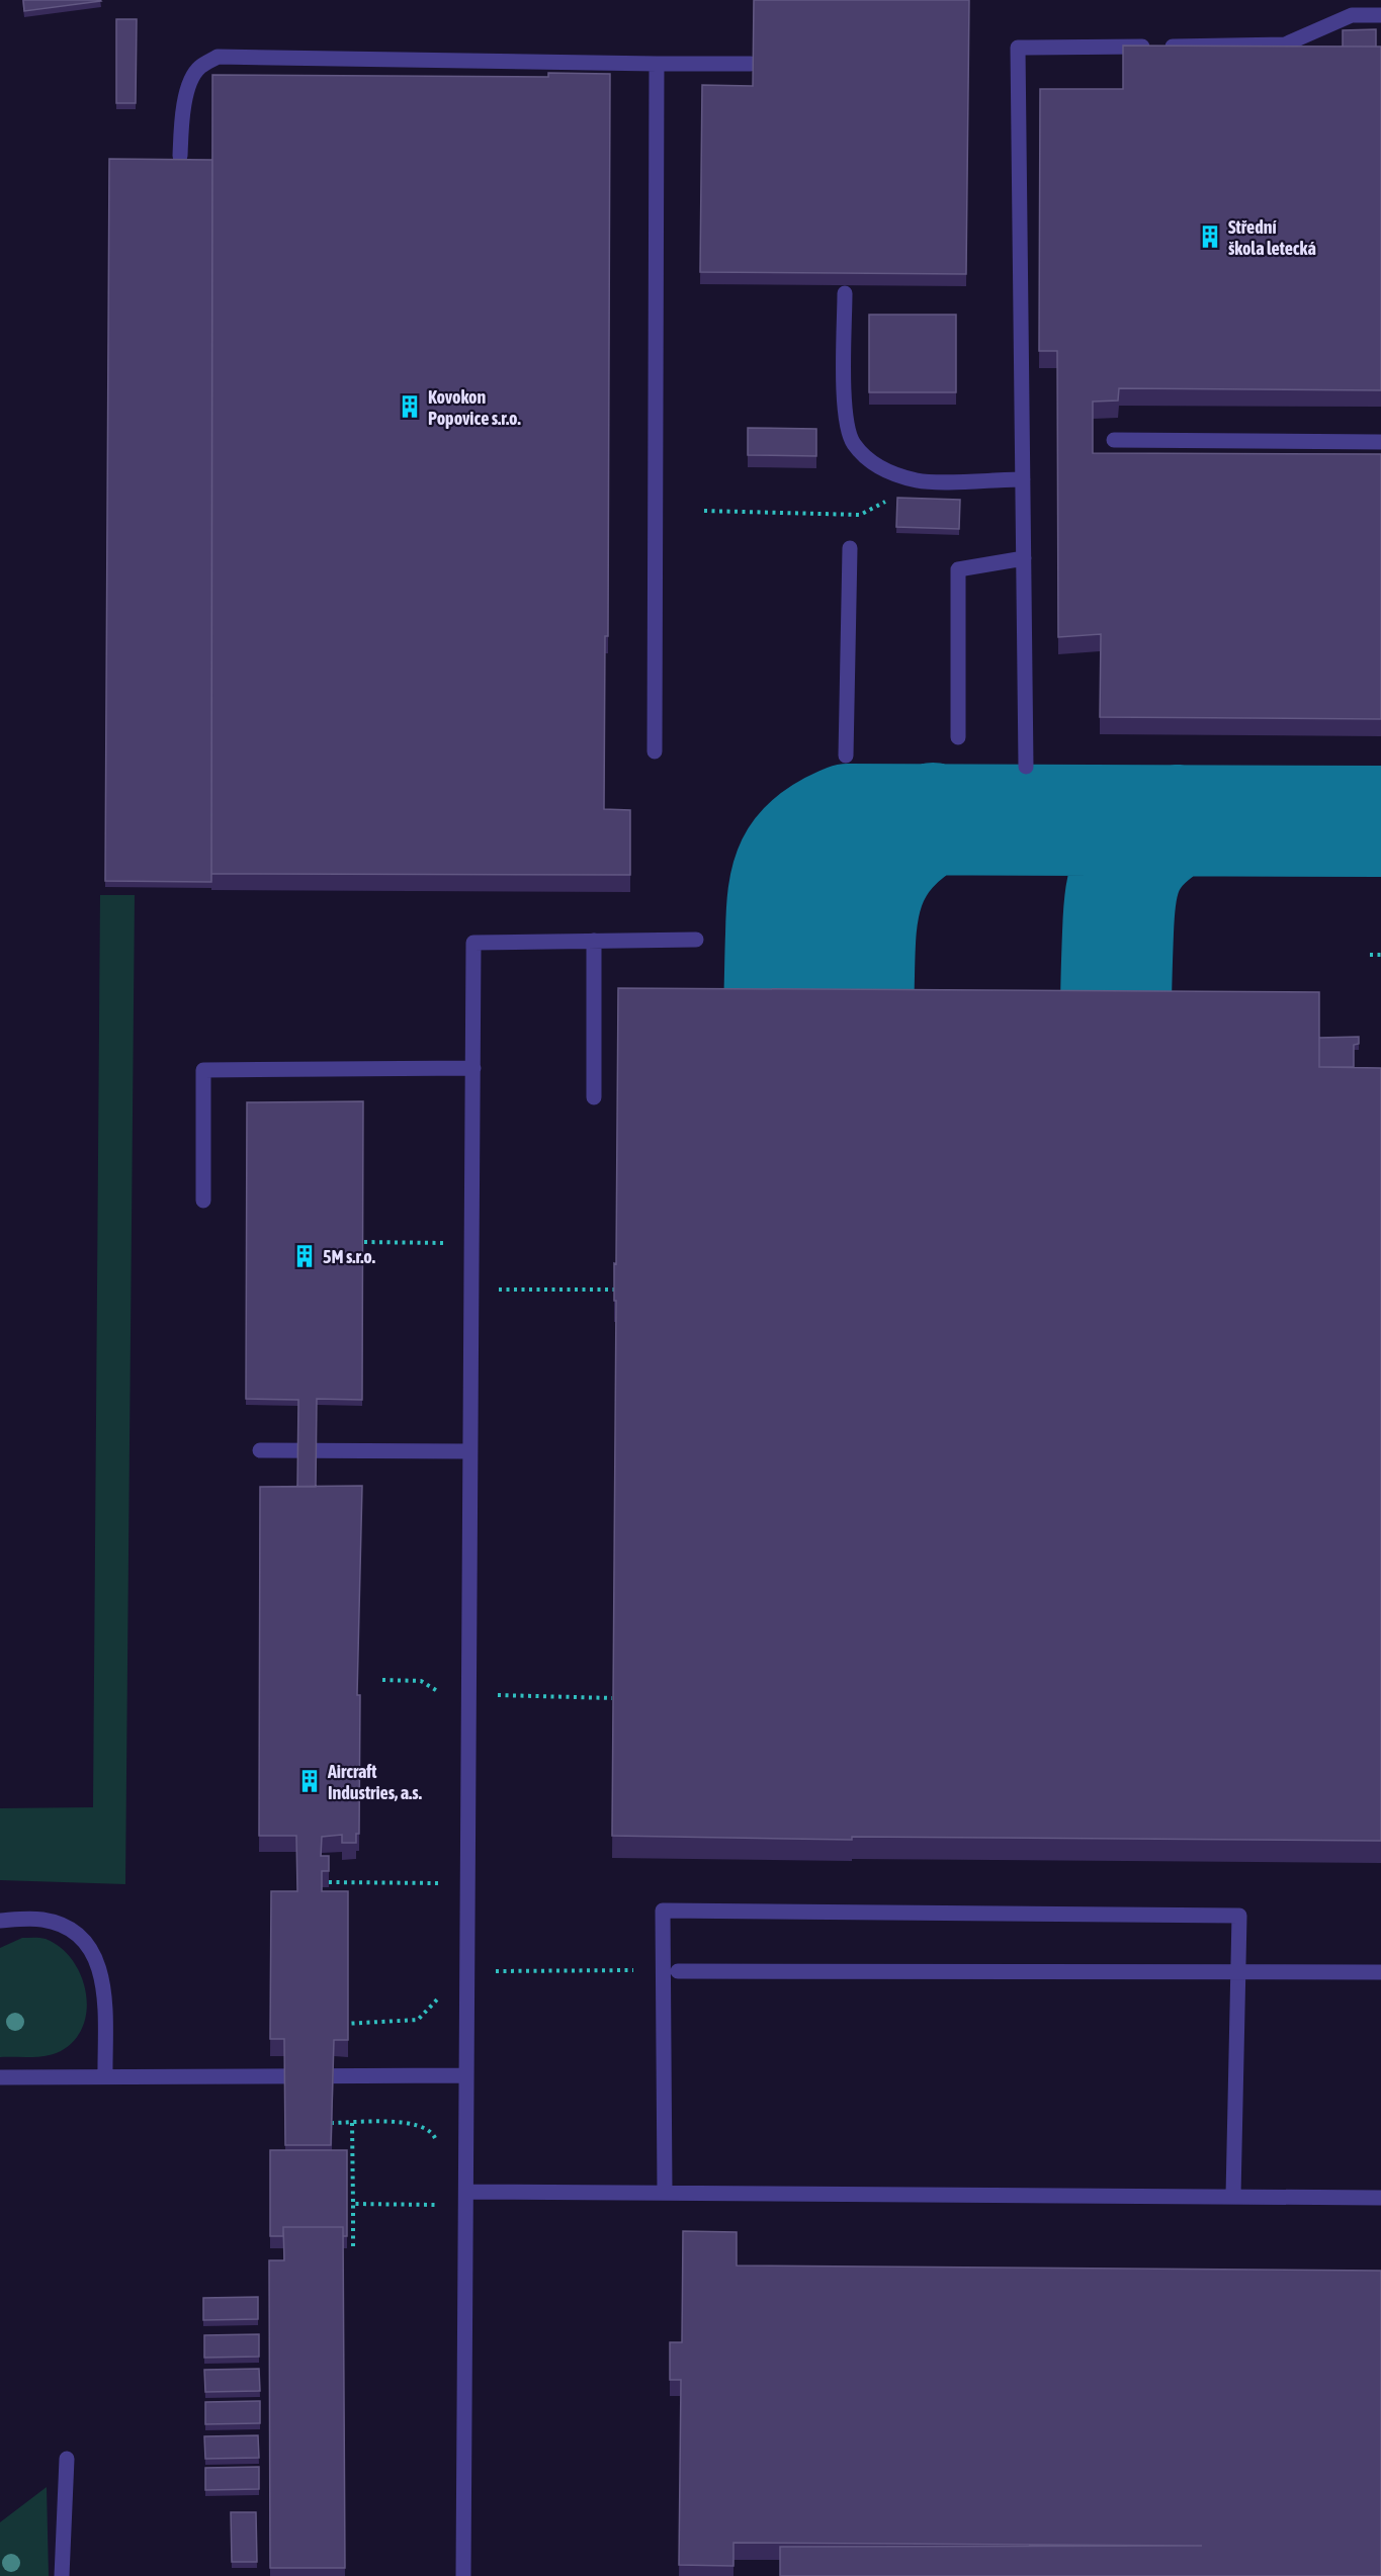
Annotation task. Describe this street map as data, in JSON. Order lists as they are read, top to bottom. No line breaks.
{"places":{"building":["Střední škola letecká","Kovokon Popovice s.r.o.","5M s.r.o.","Aircraft Industries, a.s."]}}
